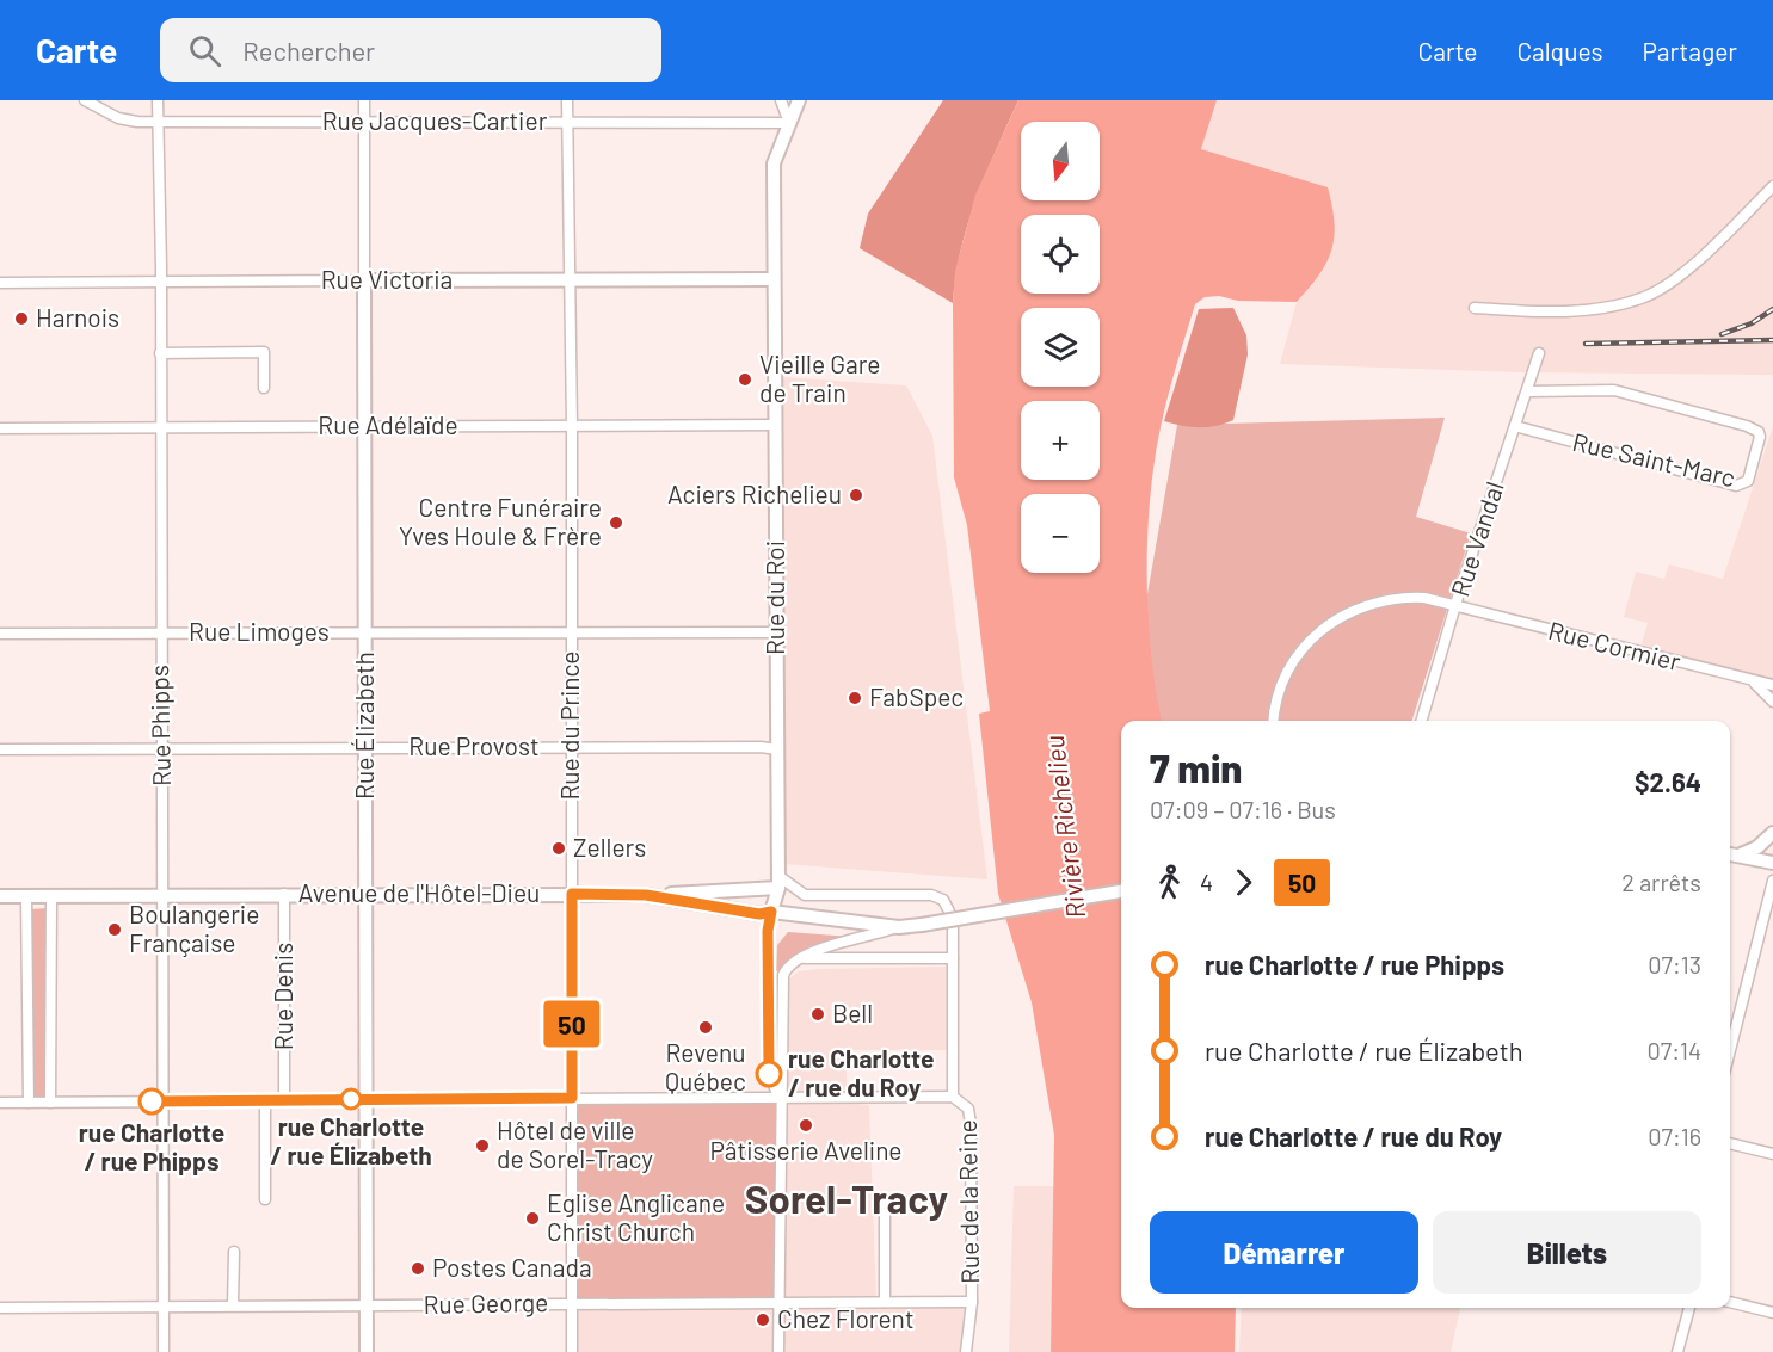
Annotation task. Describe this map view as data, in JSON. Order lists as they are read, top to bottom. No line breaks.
{"streets":{"main road":["Rue Victoria","Rue du Roi","Rue Élizabeth","Avenue de l'Hôtel-Dieu"],"street":["Rue Jacques-Cartier","Rue Adélaïde","Rue Saint-Marc","Rue Vandal","Rue Limoges","Rue Cormier","Rue Phipps","Rue du Prince","Rue Provost","Rue Denis","Rue de la Reine","Rue George"]},"crossings":[["Rue Jacques-Cartier","Rue du Roi"],["Rue Jacques-Cartier","Rue Phipps"],["Rue Jacques-Cartier","Rue Élizabeth"],["Rue Jacques-Cartier","Rue du Prince"],["Rue Victoria","Rue du Roi"],["Rue Victoria","Rue Phipps"],["Rue Victoria","Rue Élizabeth"],["Rue Victoria","Rue du Prince"],["Rue Adélaïde","Rue du Roi"],["Rue Adélaïde","Rue Phipps"],["Rue Adélaïde","Rue Élizabeth"],["Rue Adélaïde","Rue du Prince"],["Rue Saint-Marc","Rue Vandal"],["Rue Vandal","Rue Cormier"],["Rue du Roi","Rue Limoges"],["Rue du Roi","Rue Provost"],["Rue du Roi","Avenue de l'Hôtel-Dieu"],["Rue du Roi","Rue George"],["Rue Limoges","Rue Phipps"],["Rue Limoges","Rue Élizabeth"],["Rue Limoges","Rue du Prince"],["Rue Phipps","Rue Provost"],["Rue Phipps","Avenue de l'Hôtel-Dieu"],["Rue Phipps","Rue George"],["Rue Élizabeth","Rue Provost"],["Rue Élizabeth","Avenue de l'Hôtel-Dieu"],["Rue Élizabeth","Rue George"],["Rue du Prince","Rue Provost"],["Rue du Prince","Avenue de l'Hôtel-Dieu"],["Rue du Prince","Rue George"],["Avenue de l'Hôtel-Dieu","Rue Denis"],["Rue de la Reine","Rue George"]],"districts":["Sorel-Tracy"],"water":["Rivière Richelieu"],"places":["Harnois","Vieille Gare de Train","Aciers Richelieu","Centre Funéraire Yves Houle & Frère","FabSpec","Zellers","Boulangerie Française","Bell","Revenu Québec","rue Charlotte / rue du Roy","rue Charlotte / rue Élizabeth","rue Charlotte / rue Phipps","Pâtisserie Aveline","Hôtel de ville de Sorel-Tracy","Eglise Anglicane Christ Church","Postes Canada","Chez Florent"],"lines":["bus line 50"],"north":"bottom","page":{"header":"Carte","search":"Rechercher","nav":["Carte","Calques","Partager"],"on_map":"50","map_buttons":["+","−"],"heading":["7 min","07:09 – 07:16 · Bus","$2.64"],"legs":["4","50","2 arrêts"],"list":[{"name":"rue Charlotte / rue Phipps","value":"07:13"},{"name":"rue Charlotte / rue Élizabeth","value":"07:14"},{"name":"rue Charlotte / rue du Roy","value":"07:16"}],"buttons":["Démarrer","Billets"]}}
